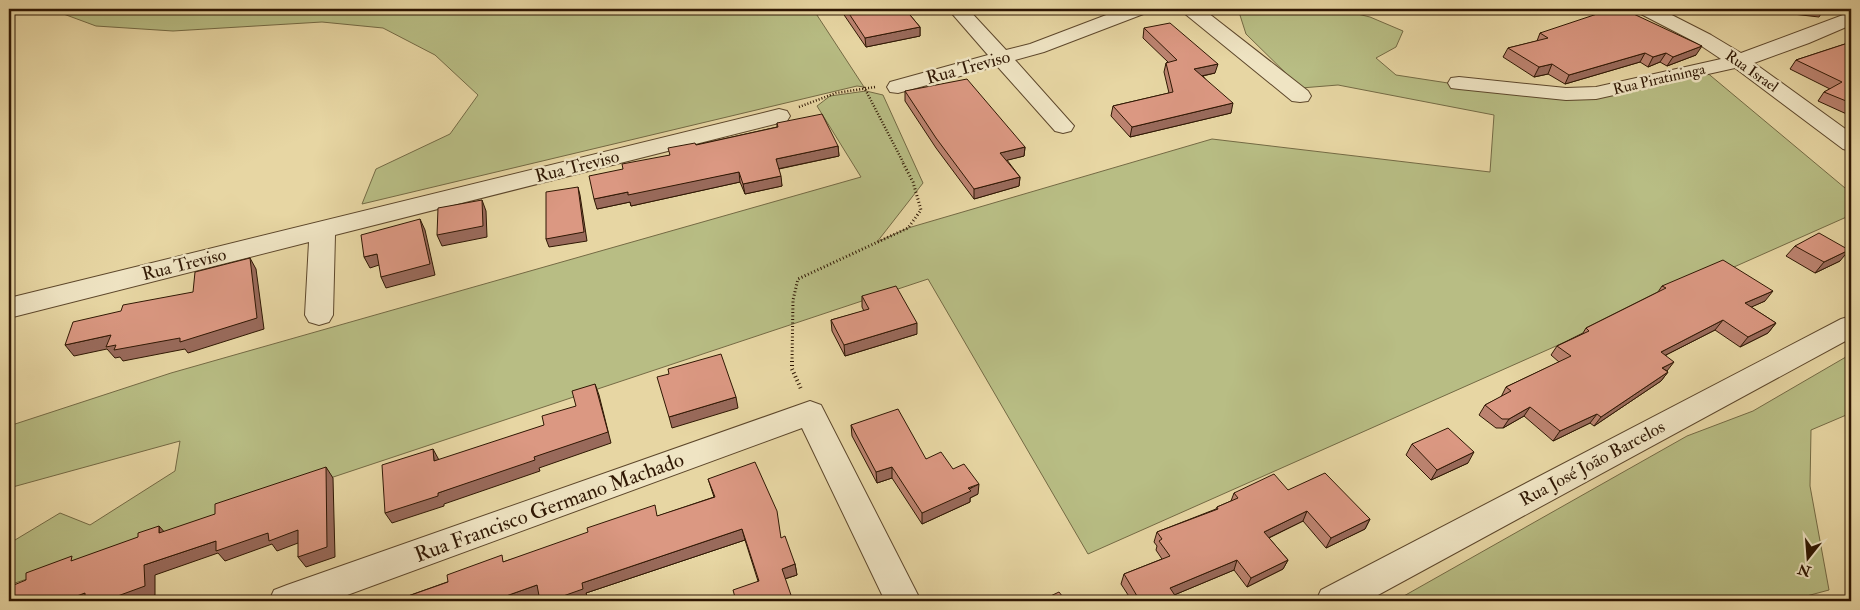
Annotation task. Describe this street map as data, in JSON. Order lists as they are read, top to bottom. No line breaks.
{"streets":{"street":["Rua Treviso","Rua Israel","Rua Piratininga","Rua José João Barcelos","Rua Francisco Germano Machado"]},"crossings":[["Rua Israel","Rua Piratininga"]],"north":"bottom"}
